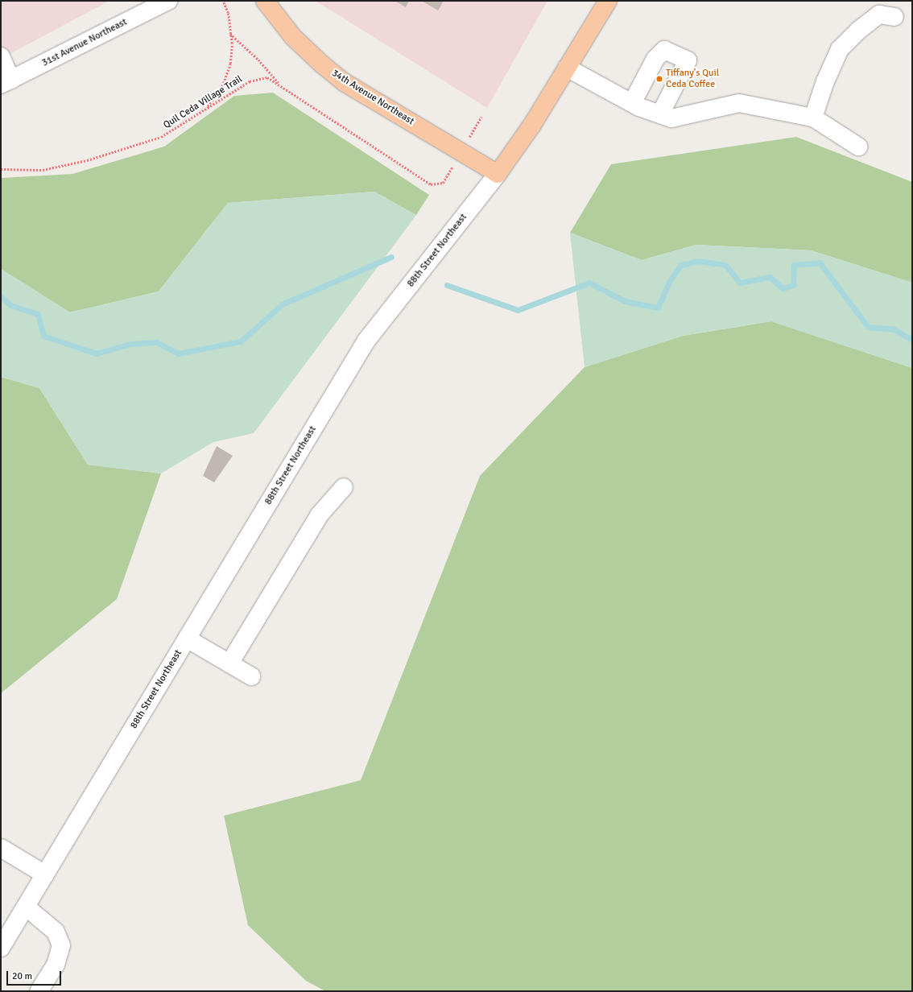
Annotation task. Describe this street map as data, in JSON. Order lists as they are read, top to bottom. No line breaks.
{"streets":{"main road":["34th Avenue Northeast","88th Street Northeast"],"street":["31st Avenue Northeast"],"path":["Quil Ceda Village Trail"]},"crossings":[["34th Avenue Northeast","88th Street Northeast"]],"places":["Tiffany's Quil Ceda Coffee"],"scale_bar":"20 m"}
